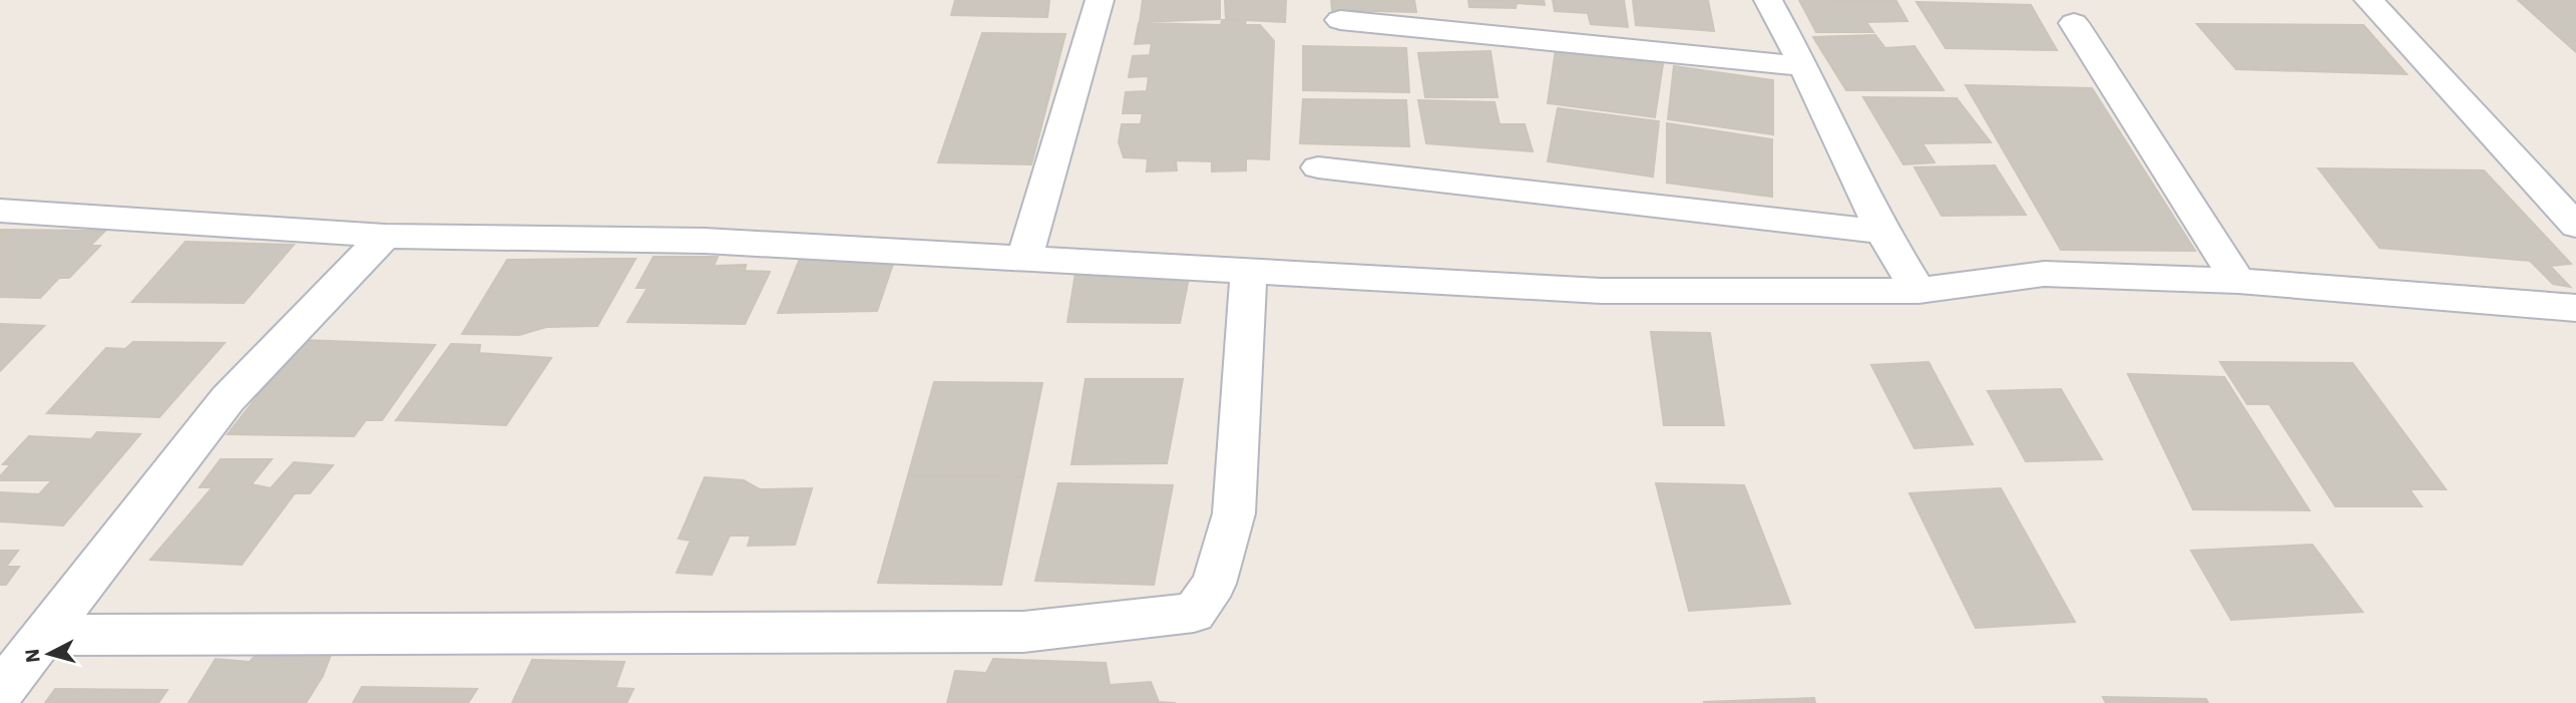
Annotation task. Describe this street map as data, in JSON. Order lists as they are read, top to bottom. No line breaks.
{"north":"left"}
